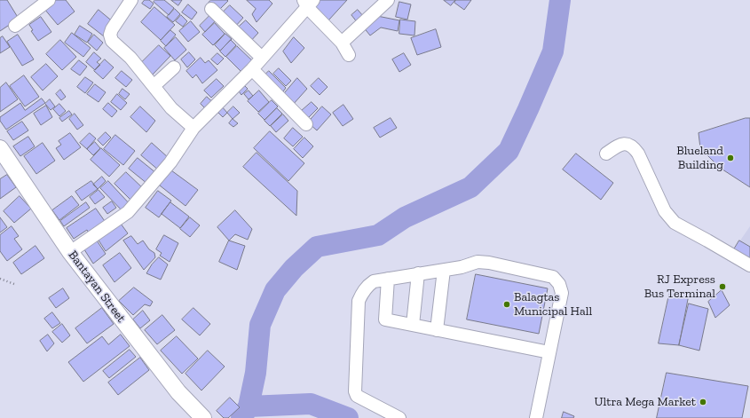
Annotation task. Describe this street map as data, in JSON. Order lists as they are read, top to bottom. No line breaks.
{"streets":{"main road":["Bantayan Street"]},"places":["Blueland Building","RJ Express Bus Terminal","Balagtas Municipal Hall","Ultra Mega Market"]}
